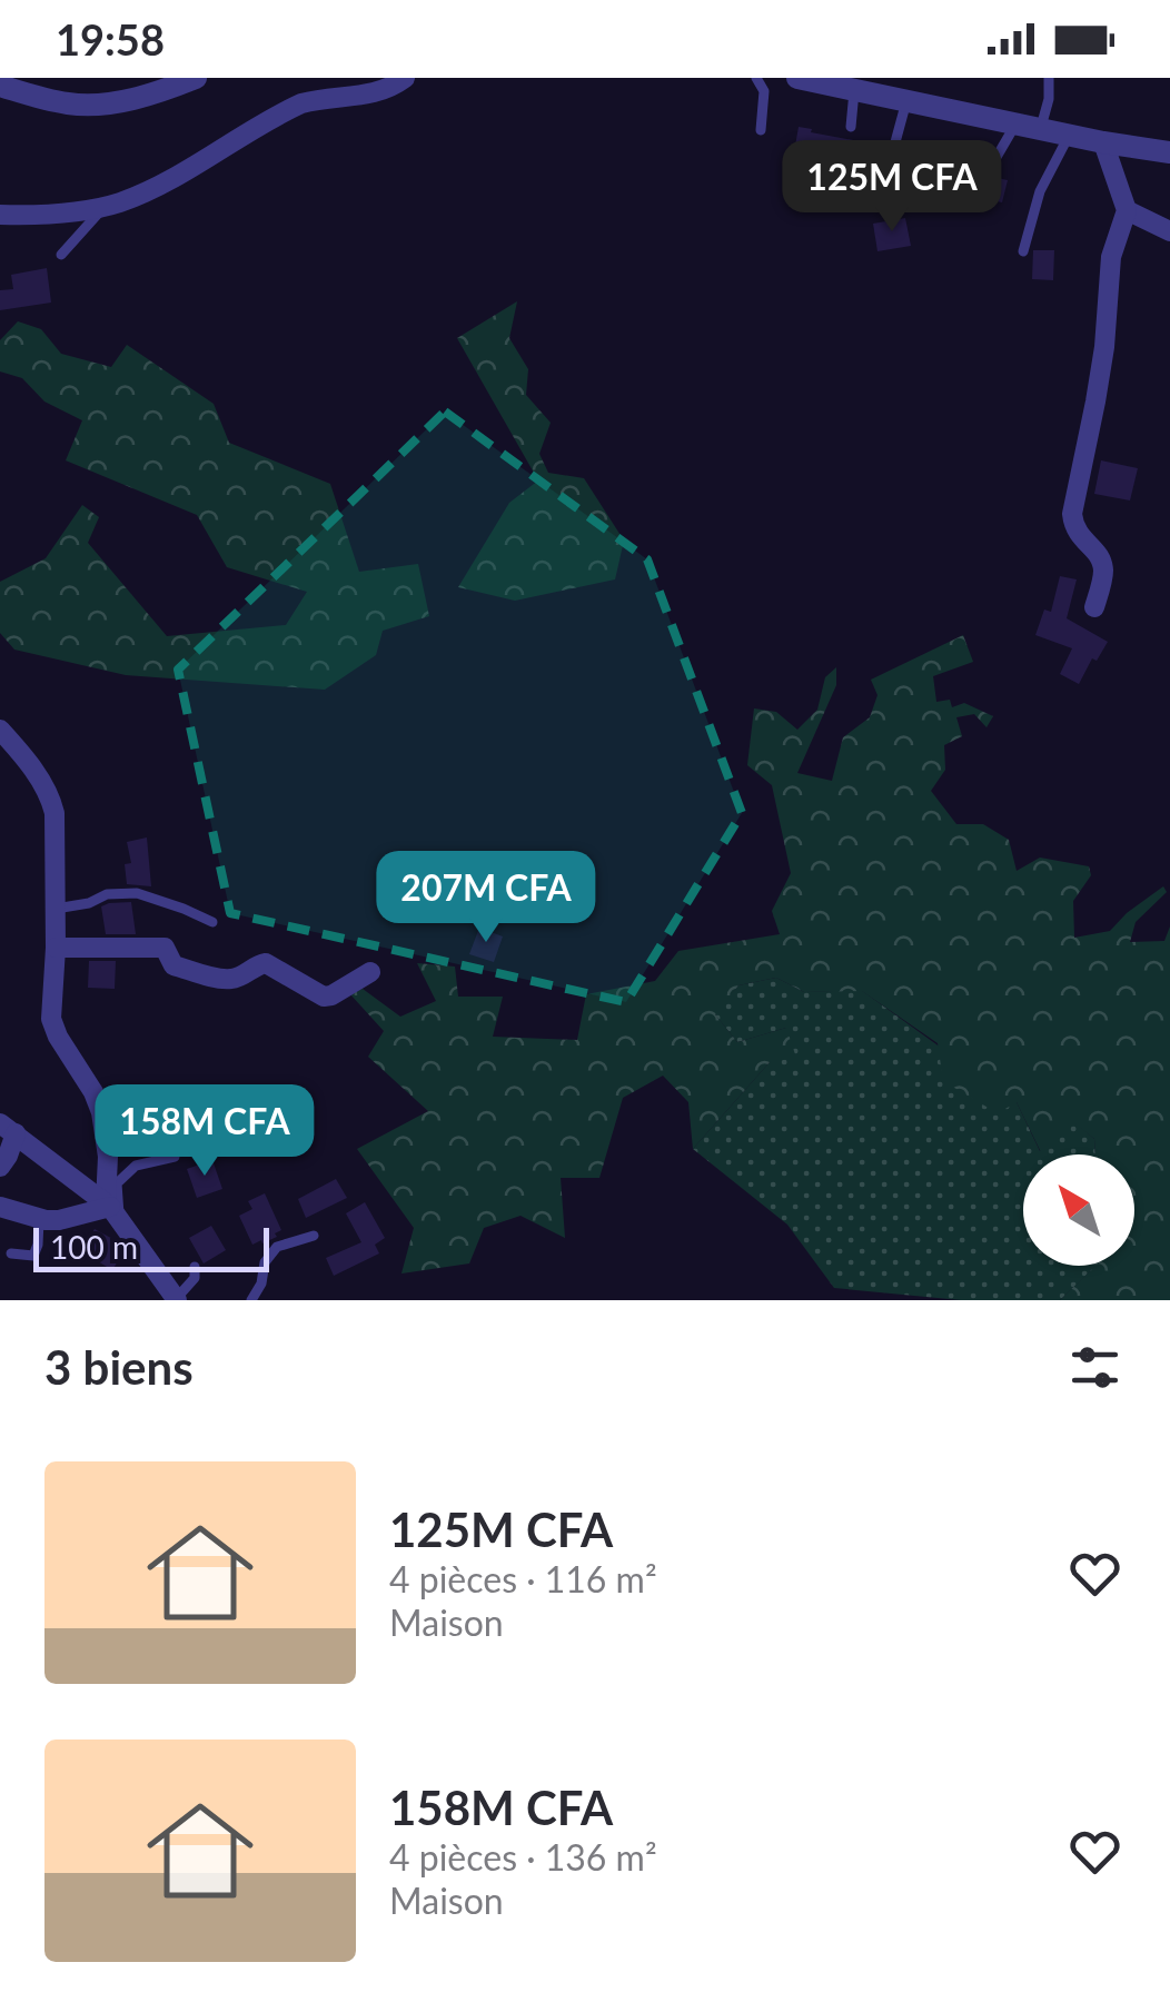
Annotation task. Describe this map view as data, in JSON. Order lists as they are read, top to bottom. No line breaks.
{"scale_bar":"100 m","north":"top left","page":{"status":"19:58","price":["125M CFA","207M CFA","158M CFA"],"scale":"100 m","heading":"3 biens","list":[{"name":"125M CFA","note":"4 pièces · 116 m² · Maison"},{"name":"158M CFA","note":"4 pièces · 136 m² · Maison"}]}}
